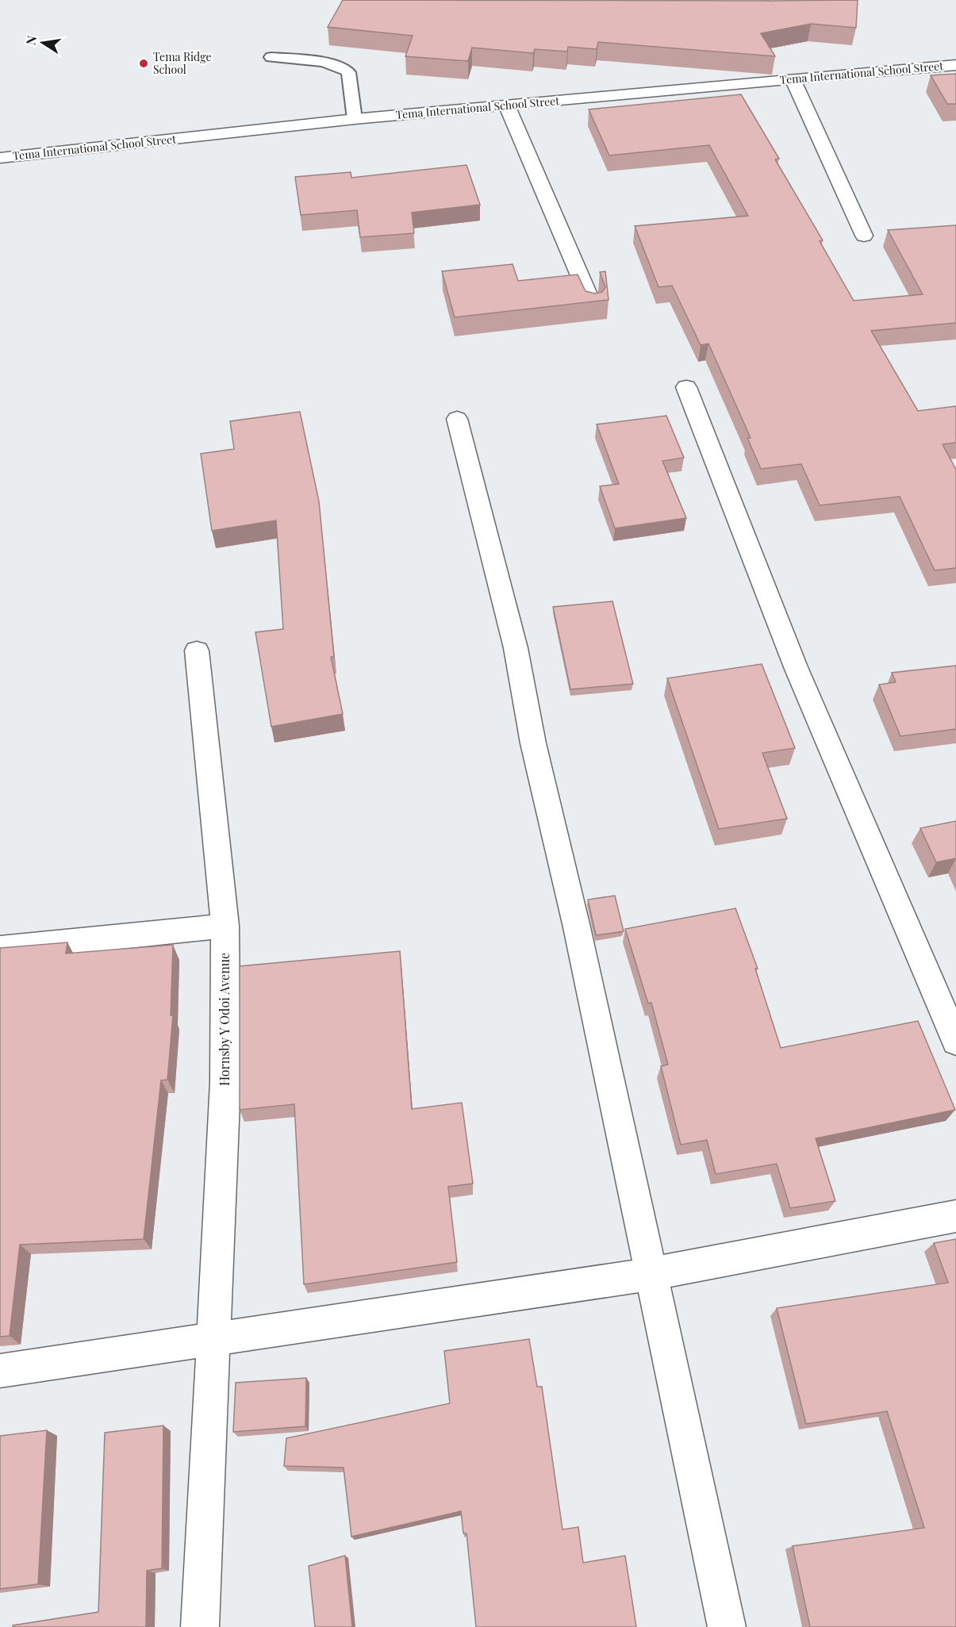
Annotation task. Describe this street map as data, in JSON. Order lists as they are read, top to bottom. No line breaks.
{"streets":{"street":["Tema International School Street","Hornsby Y Odoi Avenue"]},"places":["Tema Ridge School"],"north":"left"}
